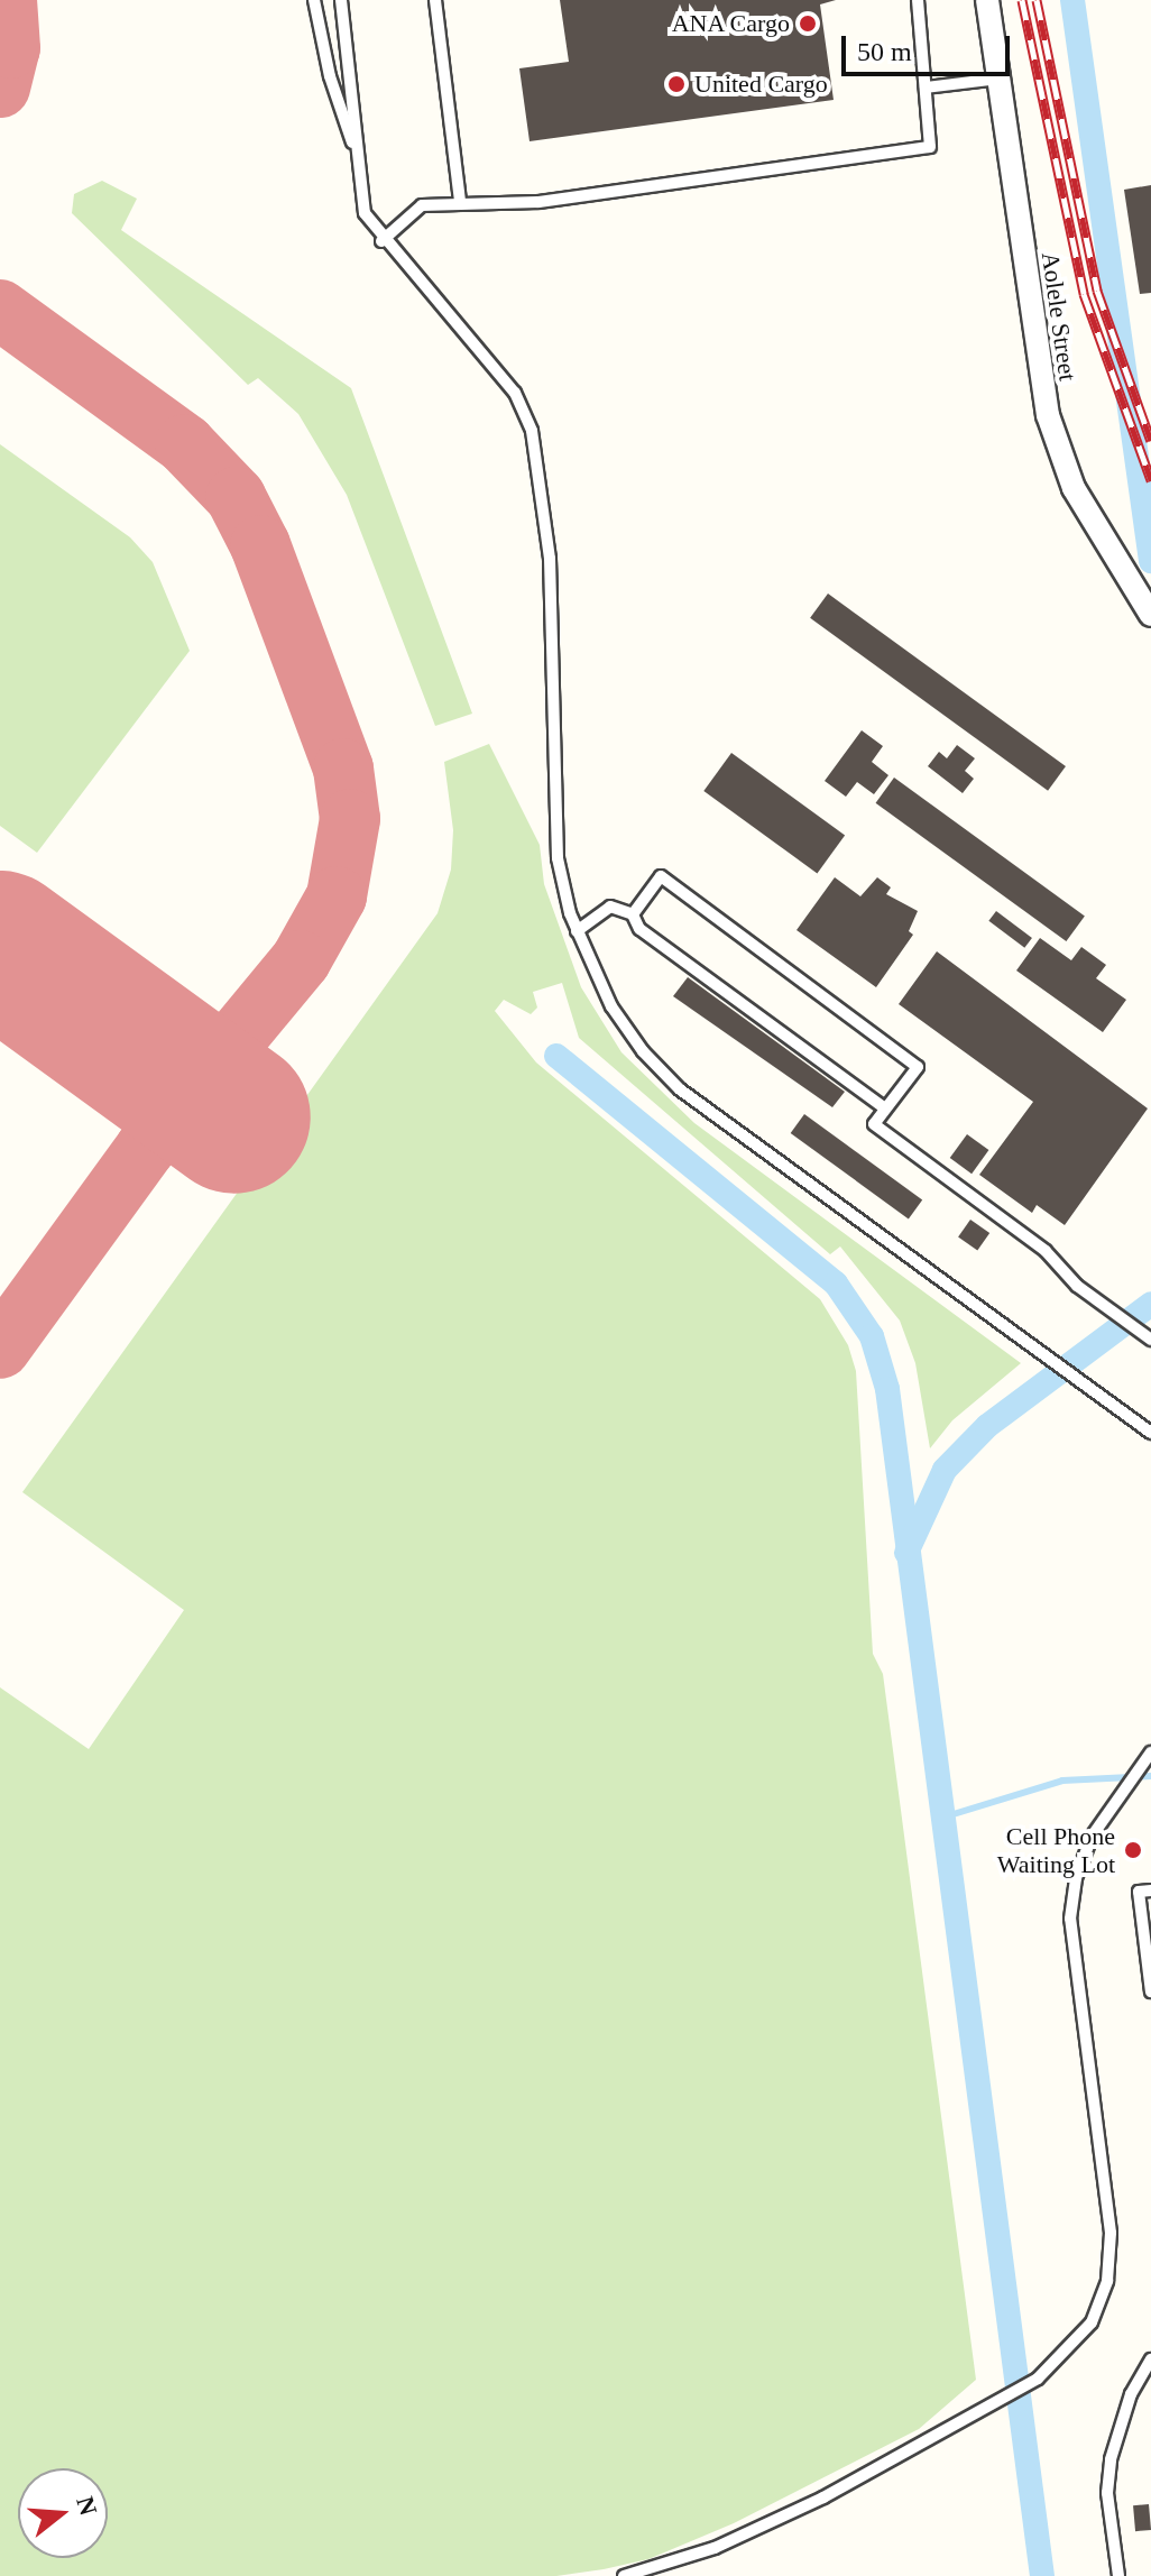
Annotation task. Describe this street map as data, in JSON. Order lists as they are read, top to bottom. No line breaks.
{"streets":{"street":["Aolele Street"]},"places":["ANA Cargo","United Cargo","Cell Phone Waiting Lot"],"scale_bar":"50 m","north":"right"}
